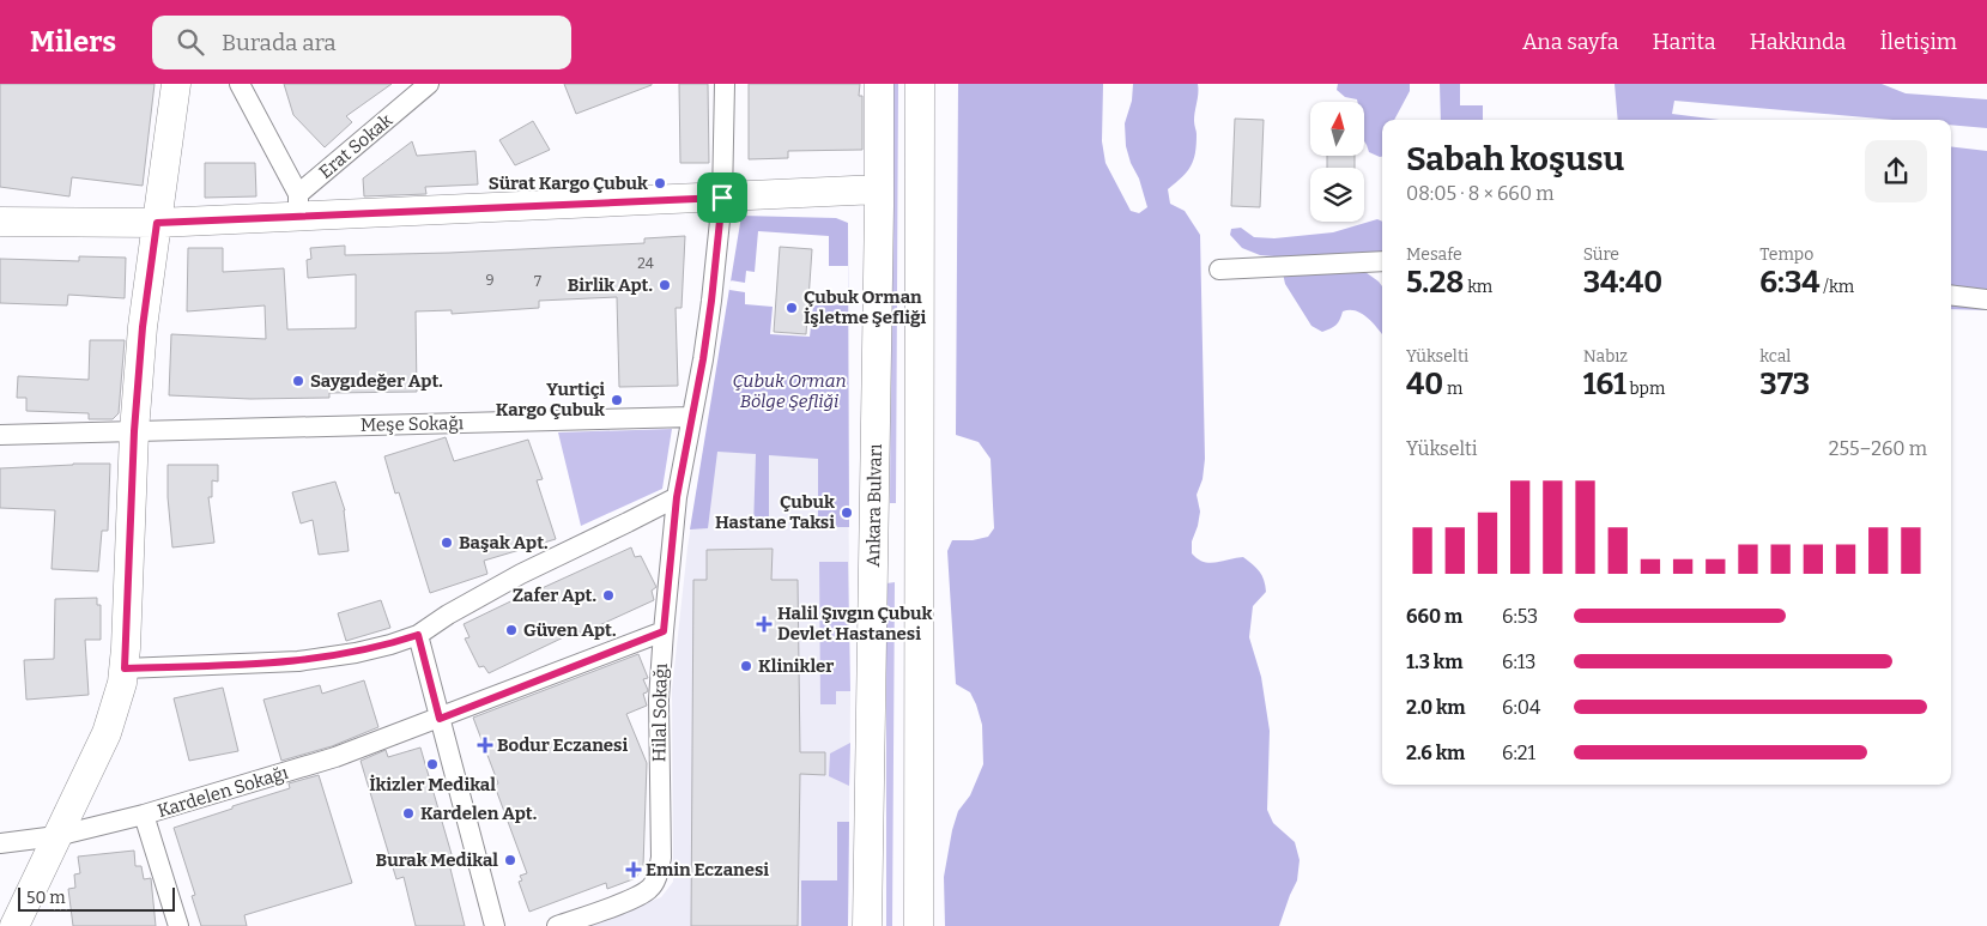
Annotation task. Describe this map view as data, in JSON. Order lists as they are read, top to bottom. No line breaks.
{"streets":{"street":["Erat Sokak","Meşe Sokağı","Ankara Bulvarı","Hilal Sokağı","Kardelen Sokağı"]},"crossings":[["Meşe Sokağı","Hilal Sokağı"],["Hilal Sokağı","Kardelen Sokağı"]],"parks":["Çubuk Orman Bölge Şefliği"],"places":{"other":["Sürat Kargo Çubuk","Birlik Apt.","Çubuk Orman İşletme Şefliği","Saygıdeğer Apt.","Yurtiçi Kargo Çubuk","Çubuk Hastane Taksi","Başak Apt.","Zafer Apt.","Güven Apt.","Klinikler","İkizler Medikal","Kardelen Apt.","Burak Medikal"],"health":["Halil Şıvgın Çubuk Devlet Hastanesi","Bodur Eczanesi","Emin Eczanesi"]},"house_numbers":["24","9","7"],"scale_bar":"50 m","north":"top","page":{"header":"Milers","search":"Burada ara","nav":["Ana sayfa","Harita","Hakkında","İletişim"],"heading":["Sabah koşusu","08:05 · 8 × 660 m"],"stats":[["Mesafe","5.28 km"],["Süre","34:40"],["Tempo","6:34 /km"],["Yükselti","40 m"],["Nabız","161 bpm"],["kcal","373"]],"chart":["Yükselti","255–260 m"],"list":[{"name":"660 m","note":"6:53"},{"name":"1.3 km","note":"6:13"},{"name":"2.0 km","note":"6:04"},{"name":"2.6 km","note":"6:21"}],"scale":"50 m"}}
